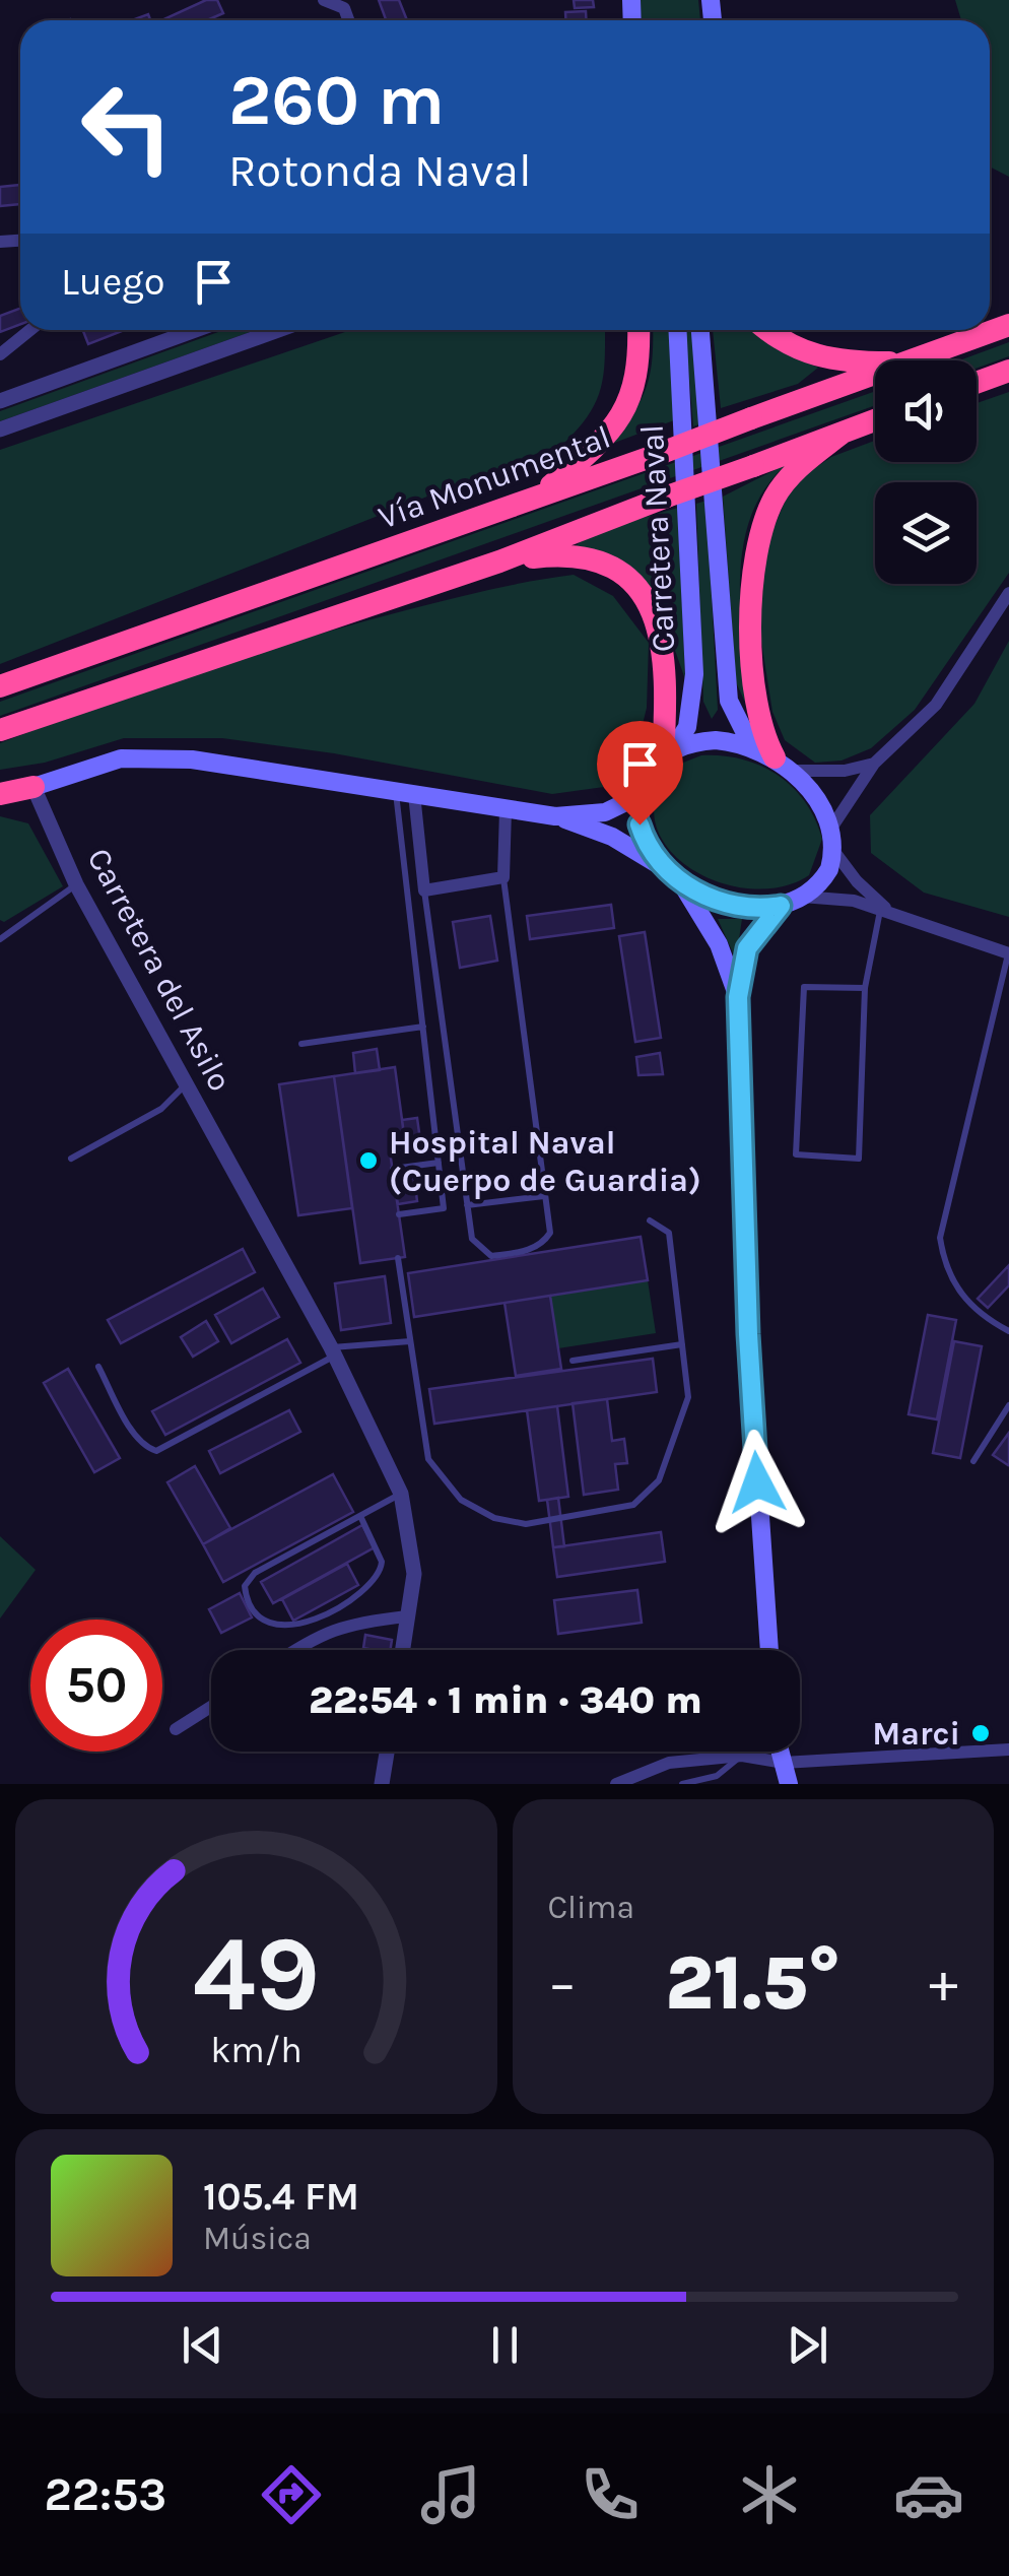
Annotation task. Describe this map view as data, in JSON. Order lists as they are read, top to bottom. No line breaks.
{"streets":{"highway":["Vía Monumental"],"main road":["Carretera Naval"],"street":["Carretera del Asilo"]},"places":["Hospital Naval (Cuerpo de Guardia)","Marci"],"page":{"turn":["260 m","Rotonda Naval"],"then":"Luego","limit":"50","trip":"22:54 · 1 min · 340 m","tile":"Clima","heat":["−","21.5°","+"],"song":["105.4 FM","Música"],"tabs":"22:53","gauge":["49","km/h"]}}
